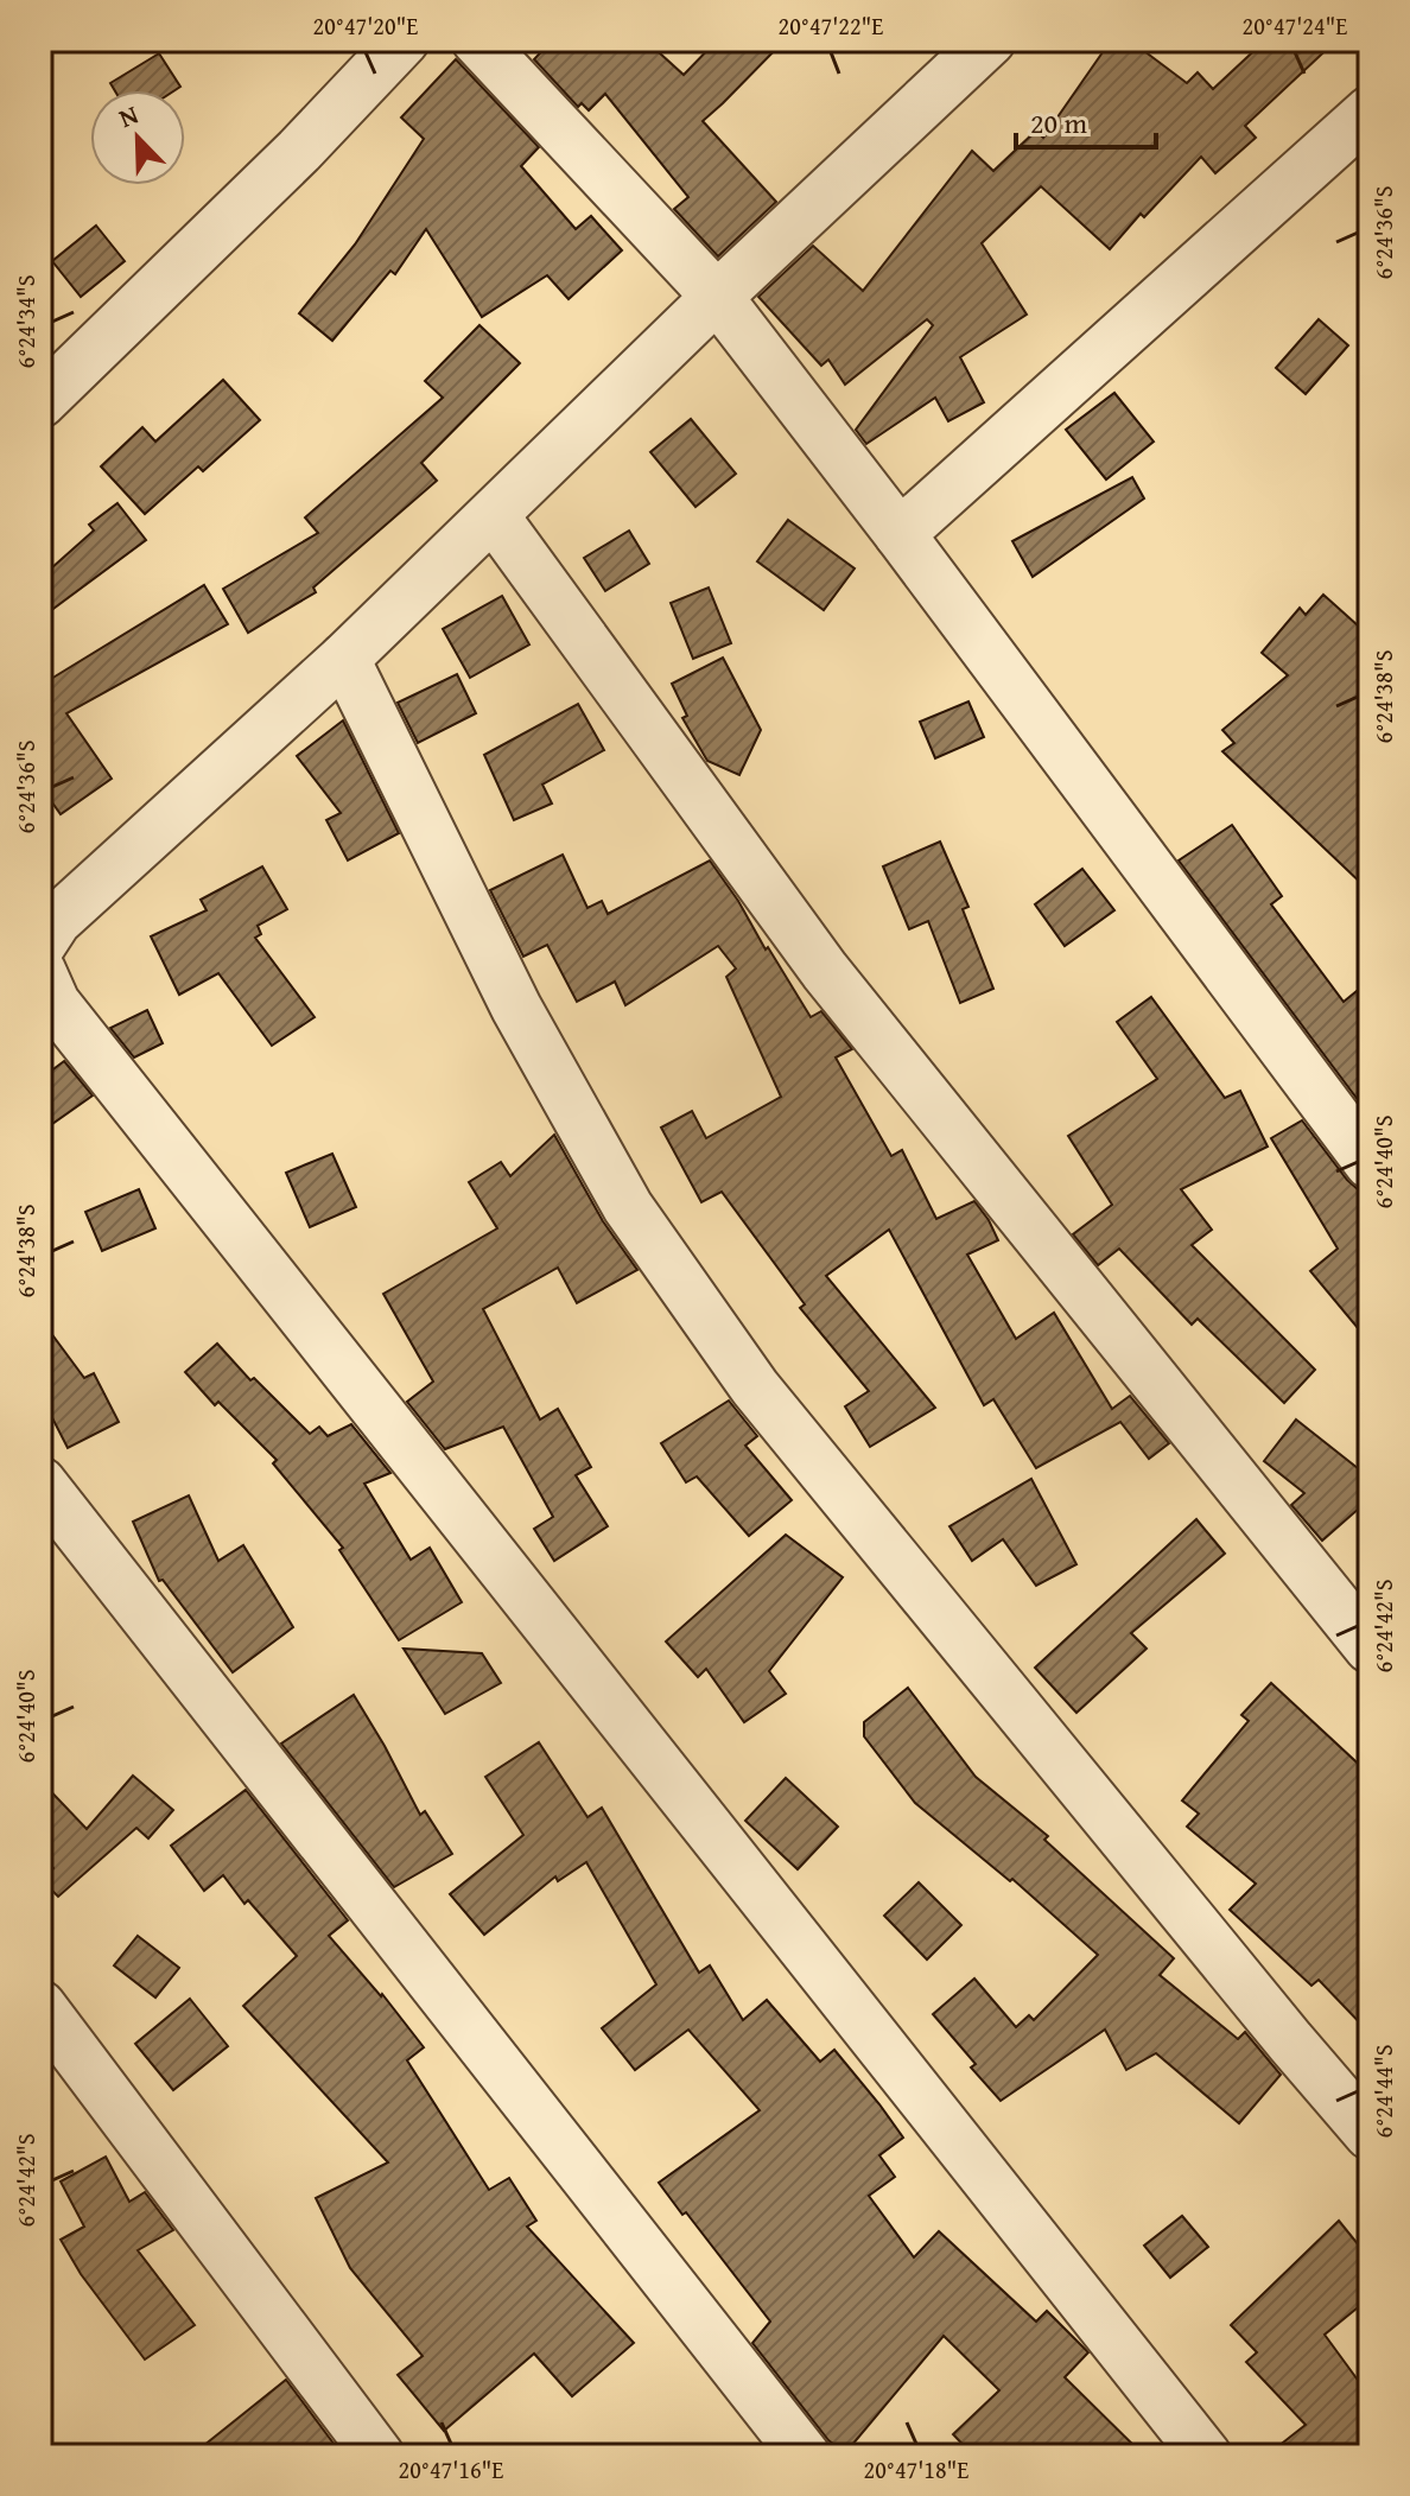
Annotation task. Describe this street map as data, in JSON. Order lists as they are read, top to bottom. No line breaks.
{"scale_bar":"20 m","north":"top left","coordinates":["20°47'20\"E","20°47'22\"E","20°47'24\"E","6°24'36\"S","6°24'34\"S","6°24'38\"S","6°24'40\"S","6°24'42\"S","6°24'44\"S","20°47'16\"E","20°47'18\"E"]}
